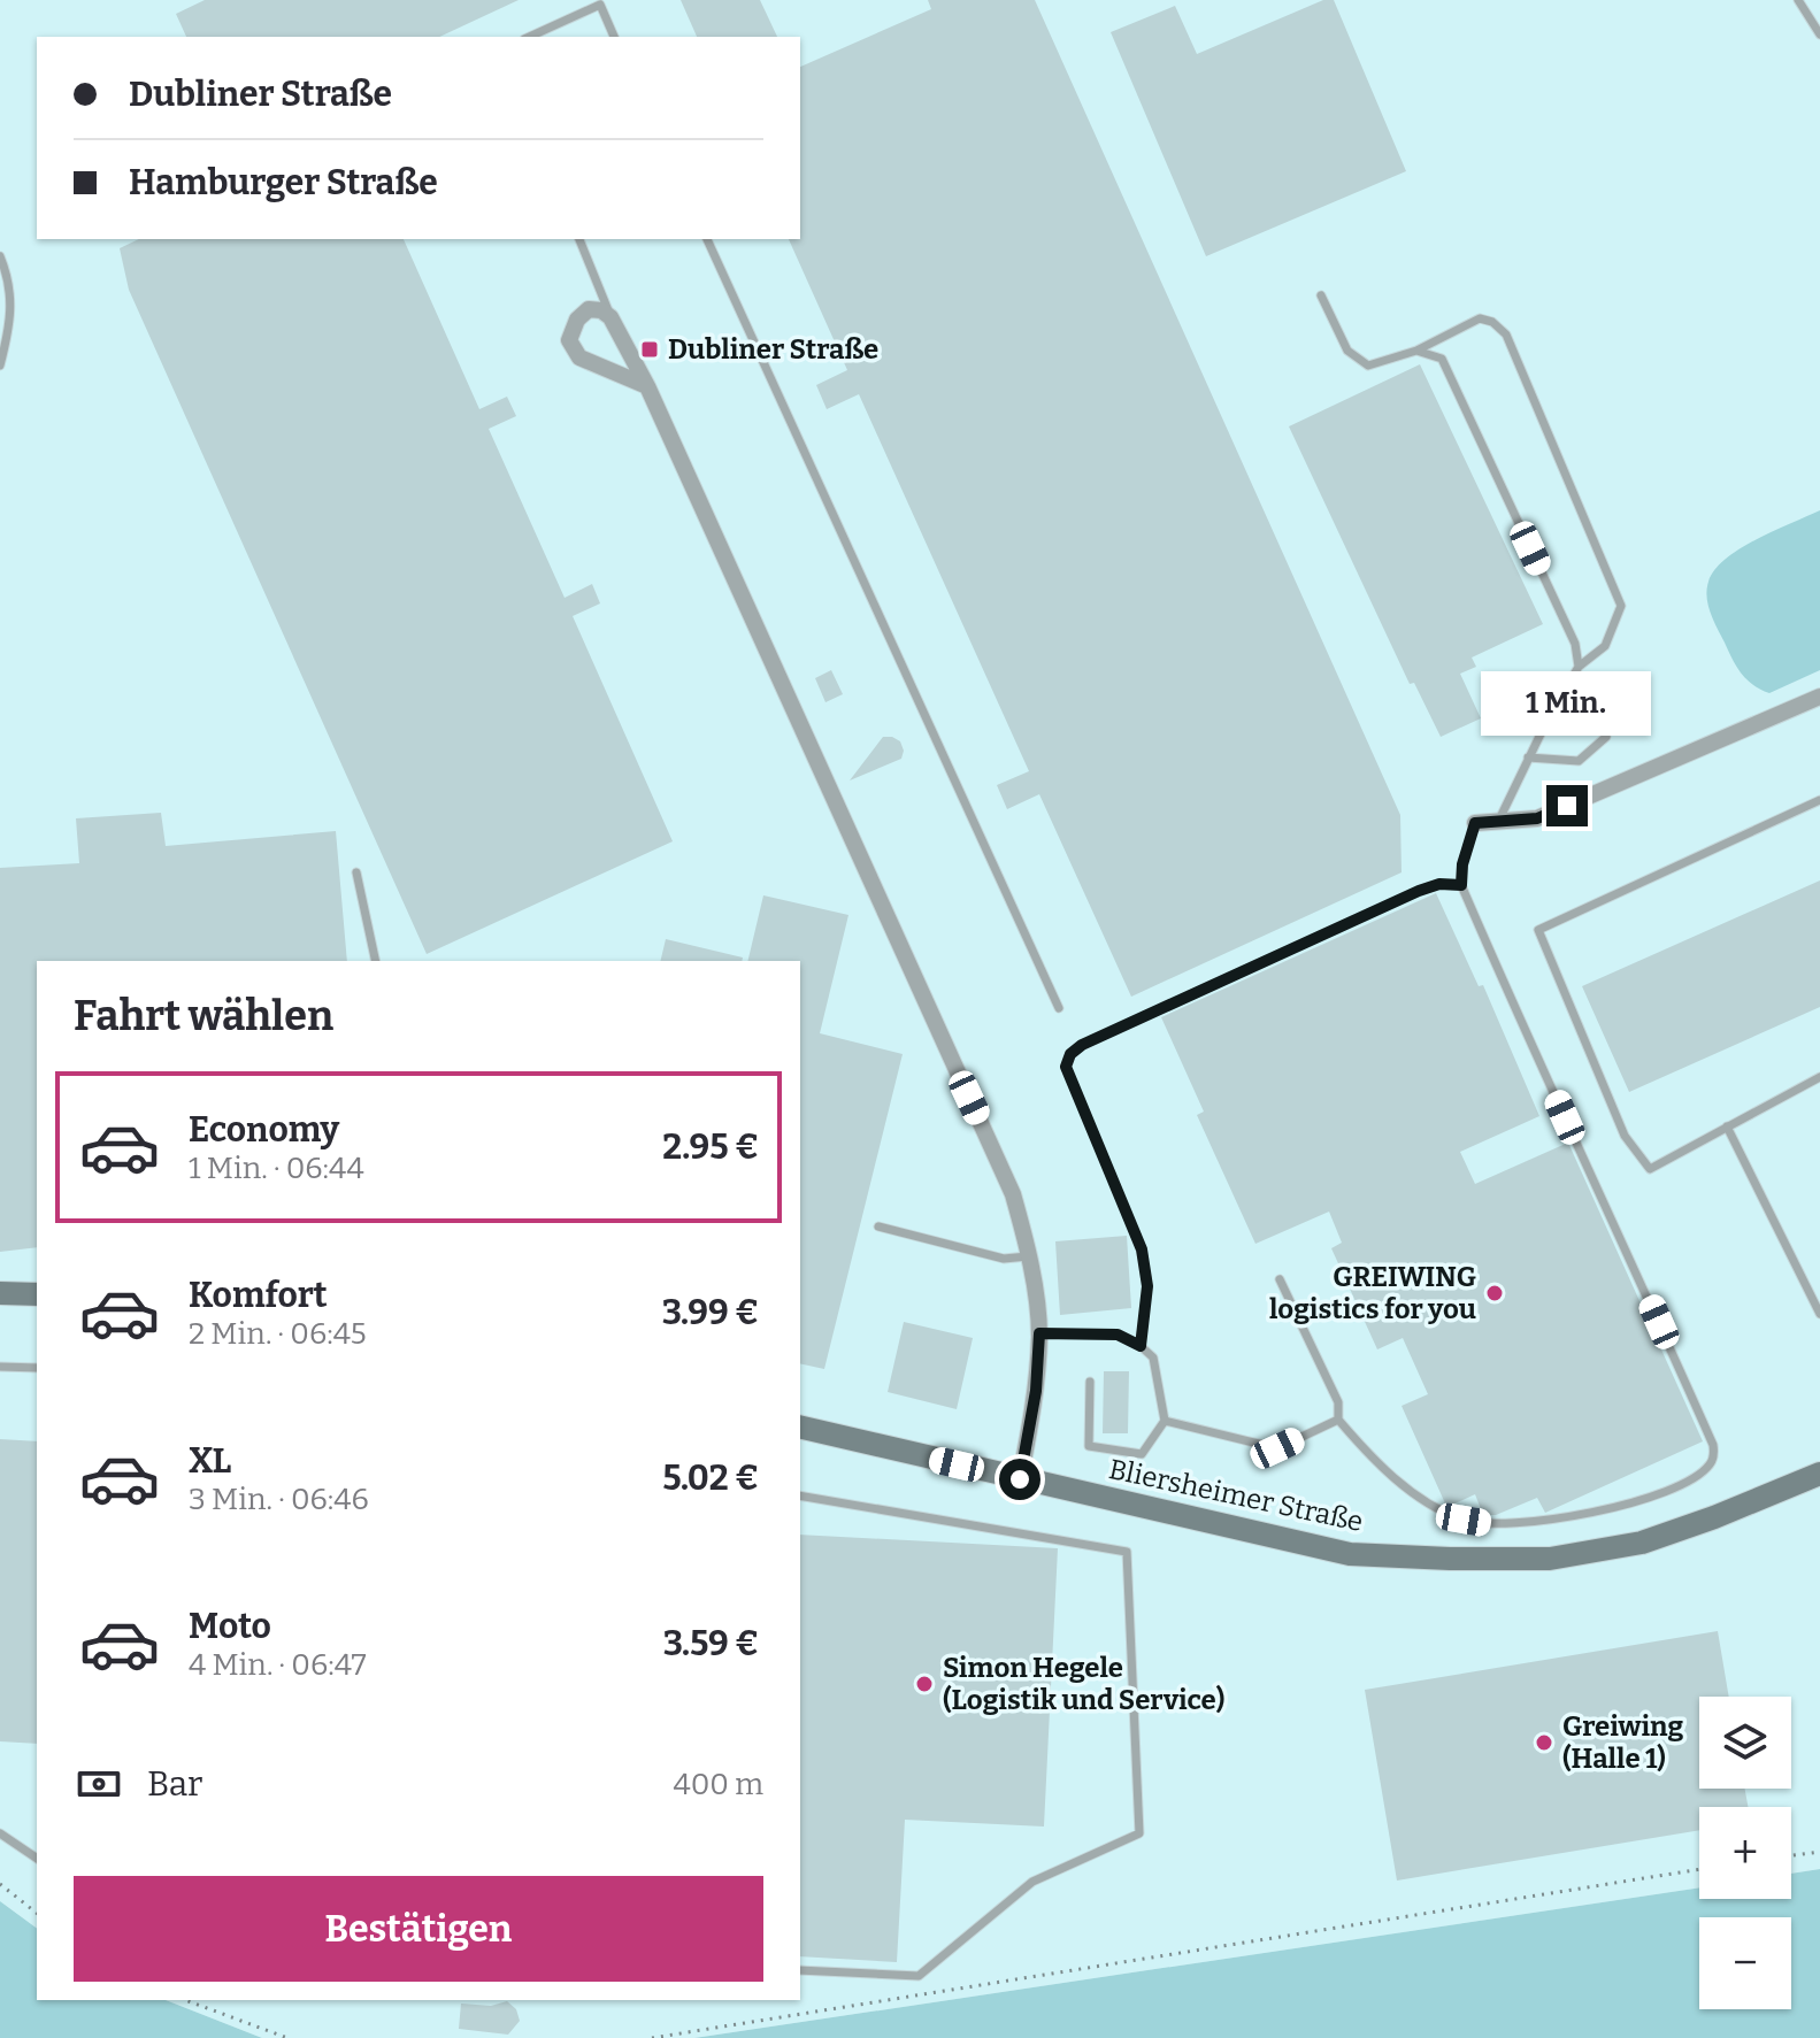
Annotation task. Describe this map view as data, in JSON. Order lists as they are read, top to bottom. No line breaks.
{"streets":{"street":["Bliersheimer Straße"]},"places":{"transit":["Dubliner Straße"],"other":["GREIWING logistics for you","Simon Hegele (Logistik und Service)","Greiwing (Halle 1)"]},"page":{"banner":["Dubliner Straße","Hamburger Straße"],"bubble":"1 Min.","heading":"Fahrt wählen","list":[{"name":"Economy","note":"1 Min. · 06:44","value":"2.95 €"},{"name":"Komfort","note":"2 Min. · 06:45","value":"3.99 €"},{"name":"XL","note":"3 Min. · 06:46","value":"5.02 €"},{"name":"Moto","note":"4 Min. · 06:47","value":"3.59 €"}],"map_buttons":["+","−"],"pay":["Bar","400 m"],"buttons":"Bestätigen"}}
